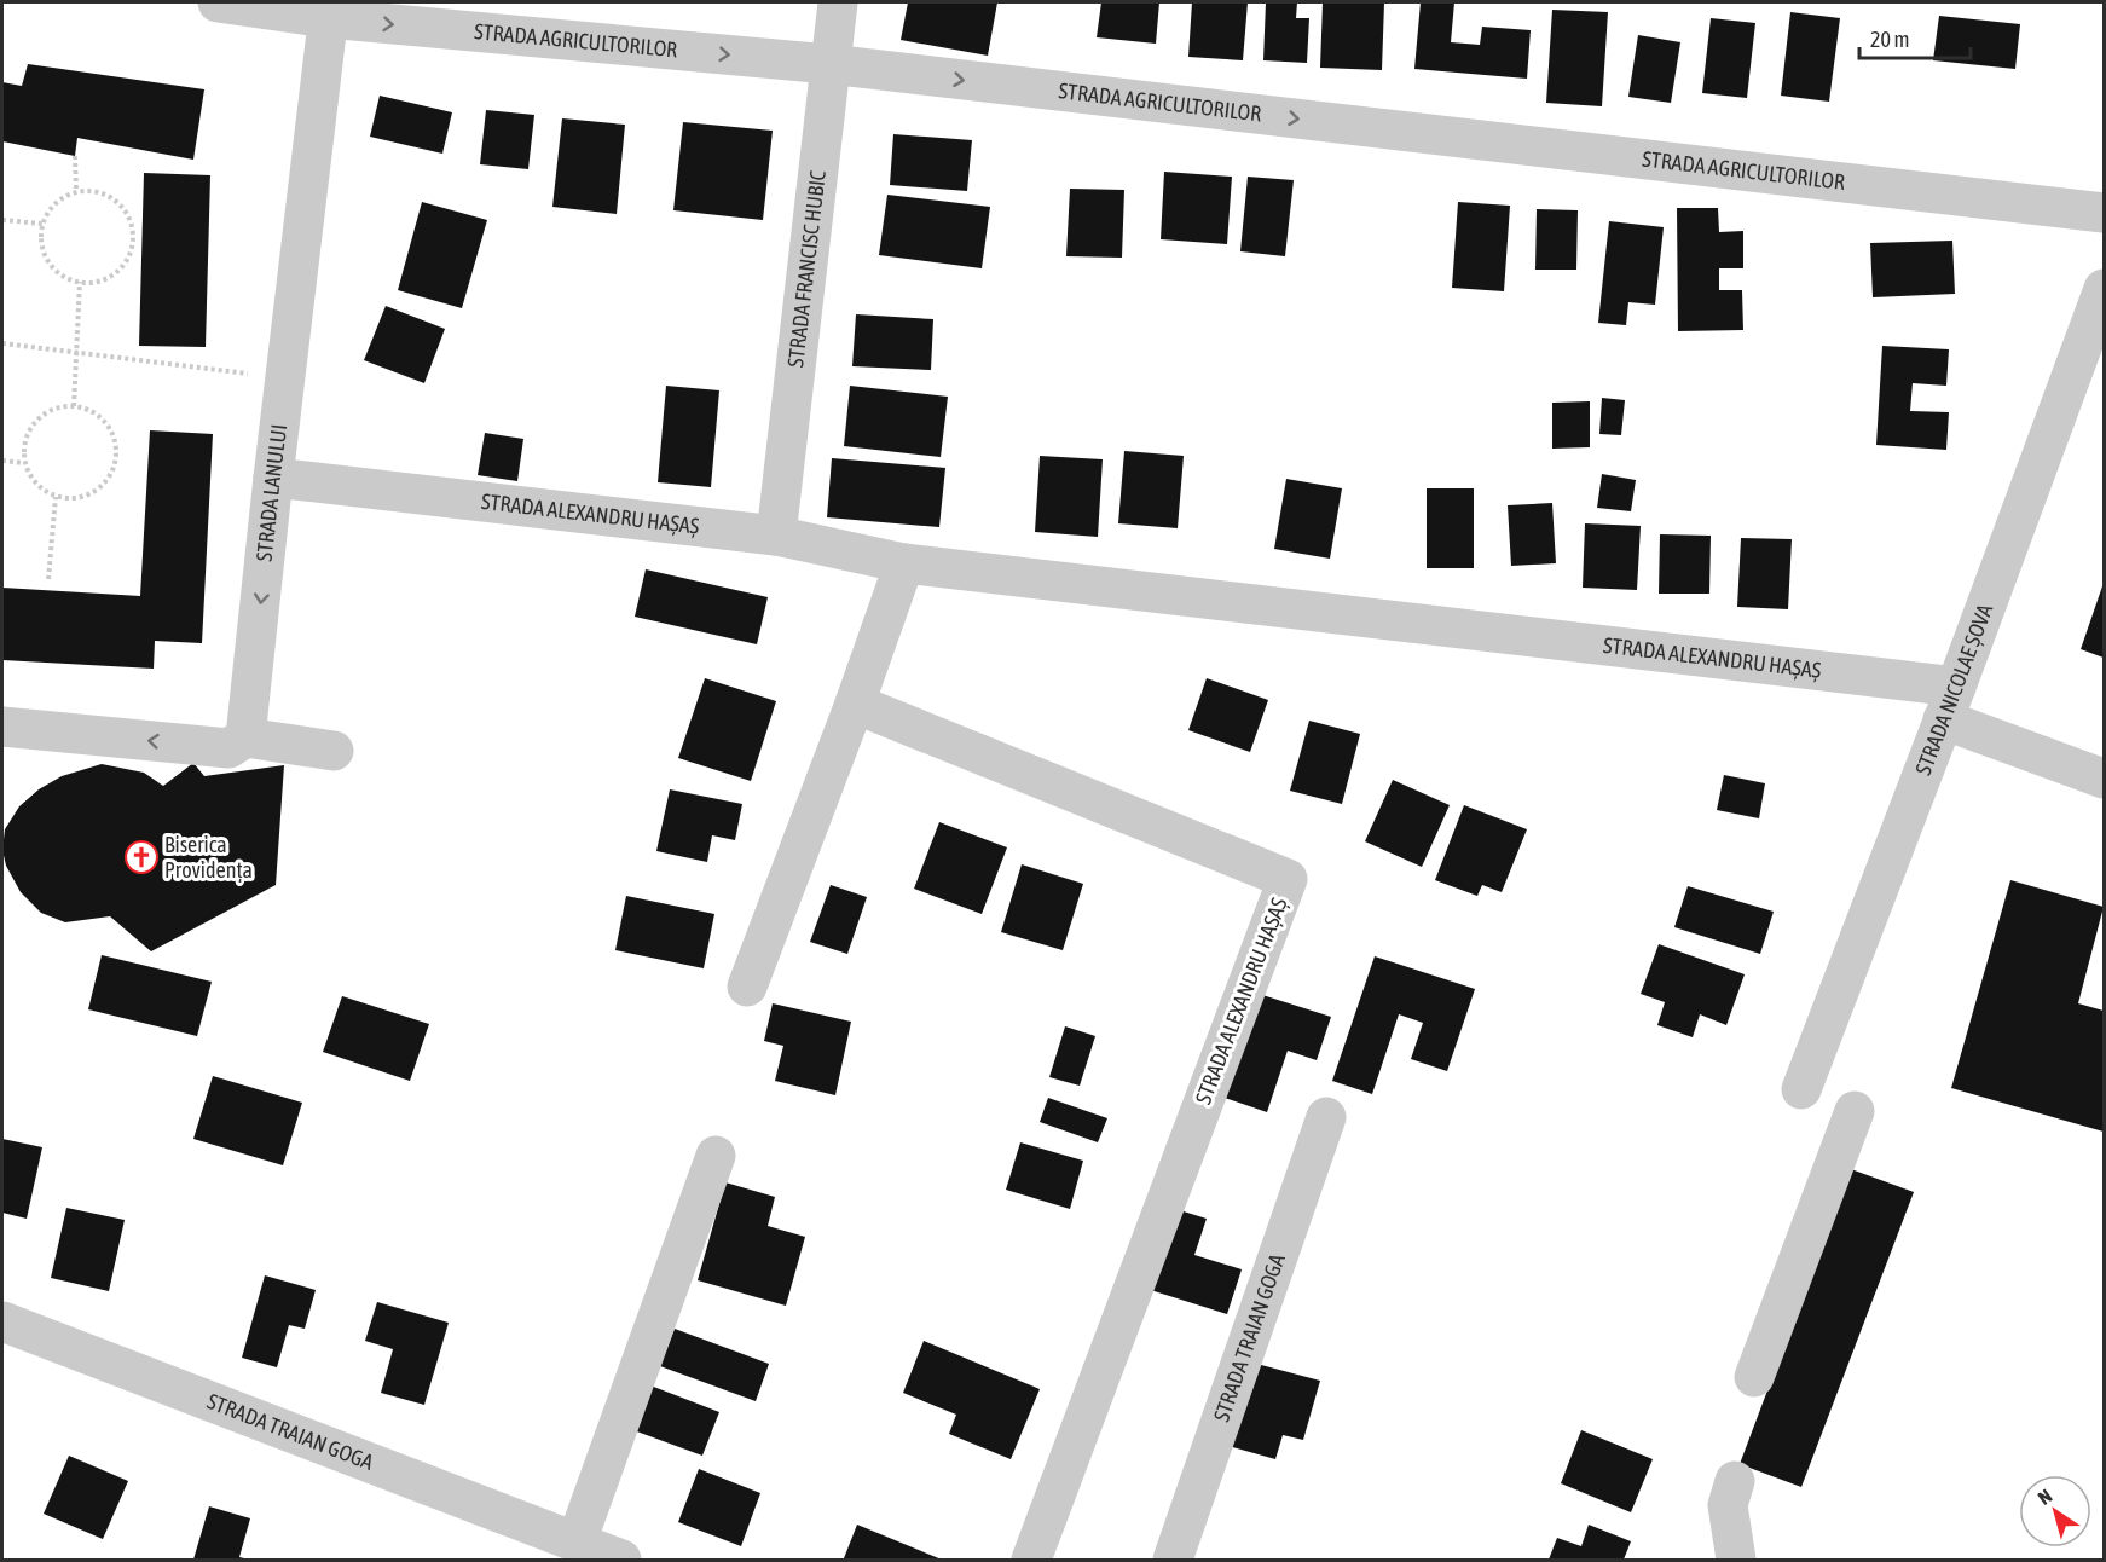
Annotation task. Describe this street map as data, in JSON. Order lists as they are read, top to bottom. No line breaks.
{"streets":{"street":["STRADA AGRICULTORILOR","STRADA FRANCISC HUBIC","STRADA LANULUI","STRADA ALEXANDRU HAȘAȘ","STRADA NICOLAE ȘOVA","STRADA TRAIAN GOGA"]},"crossings":[["STRADA AGRICULTORILOR","STRADA FRANCISC HUBIC"],["STRADA AGRICULTORILOR","STRADA LANULUI"],["STRADA FRANCISC HUBIC","STRADA ALEXANDRU HAȘAȘ"],["STRADA LANULUI","STRADA ALEXANDRU HAȘAȘ"],["STRADA ALEXANDRU HAȘAȘ","STRADA NICOLAE ȘOVA"]],"one_way":["STRADA AGRICULTORILOR","STRADA LANULUI"],"places":{"church":["Biserica Providența"]},"scale_bar":"20 m","north":"top left"}
